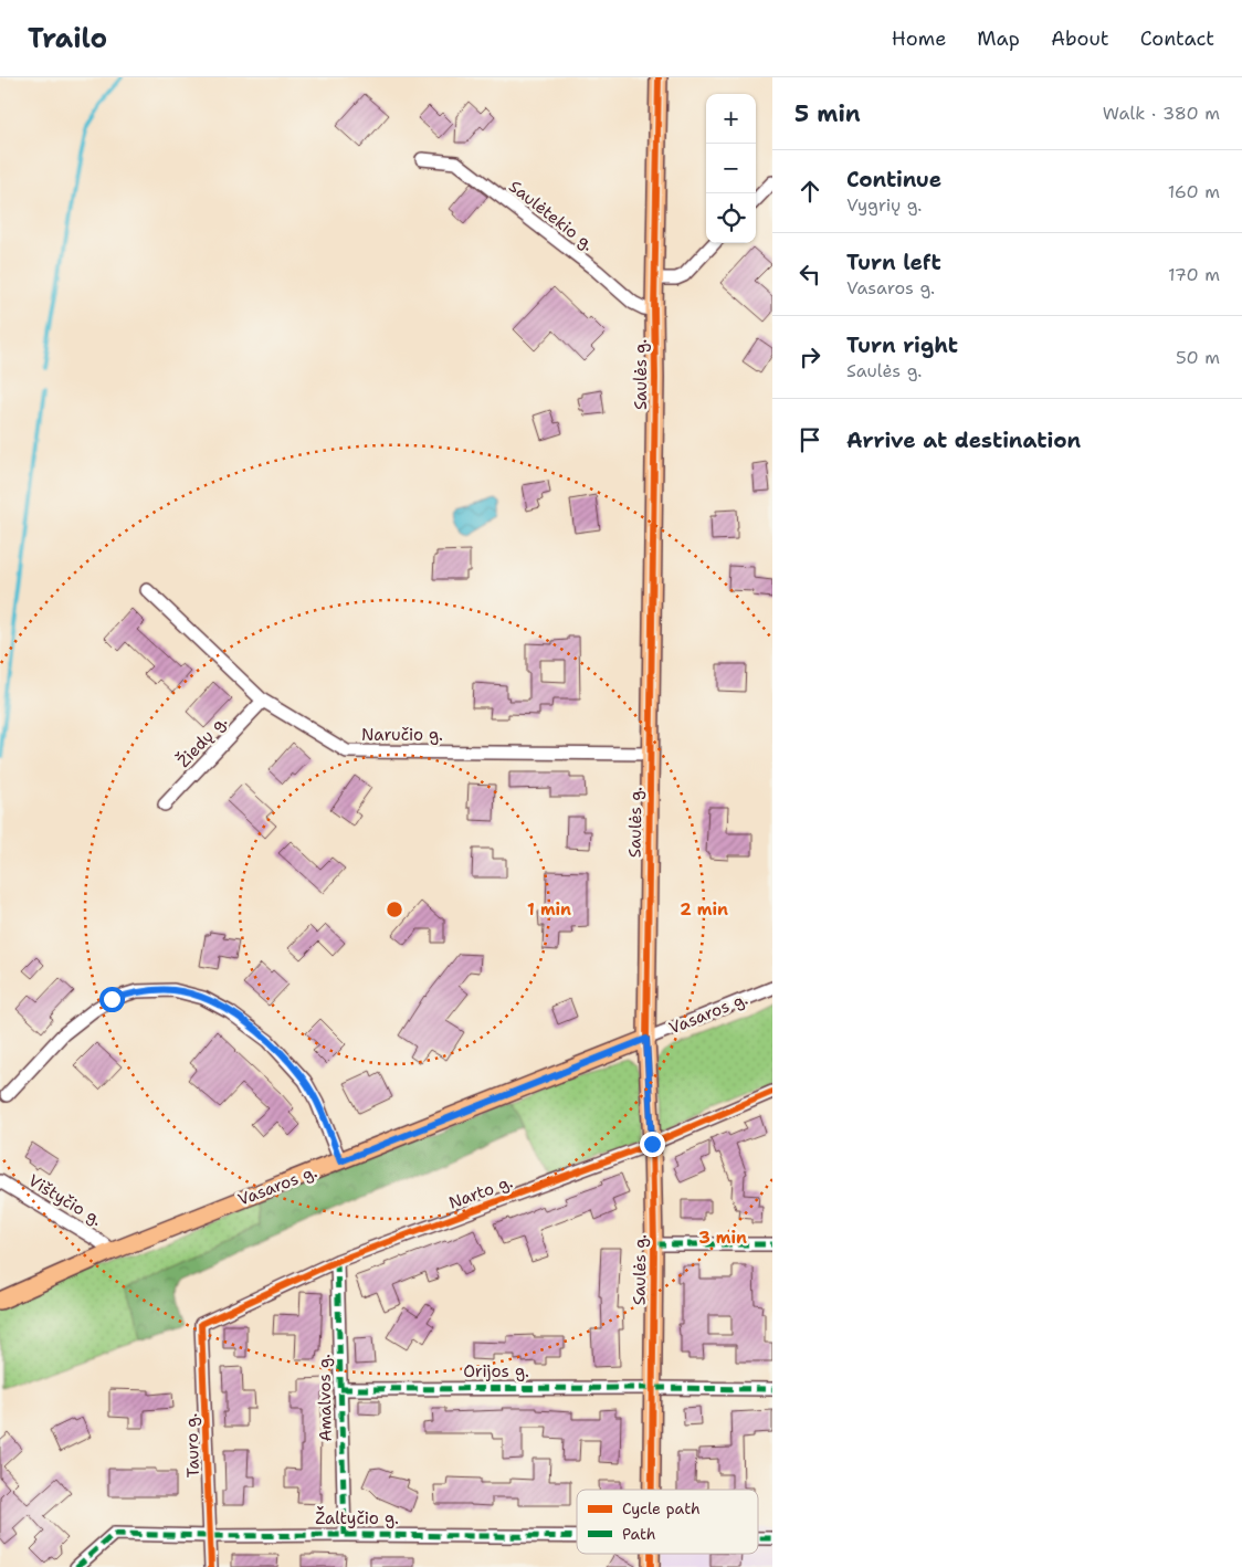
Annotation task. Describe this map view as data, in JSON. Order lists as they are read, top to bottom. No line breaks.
{"streets":{"main road":["Saulės g.","Vasaros g."],"street":["Saulėtekio g.","Naručio g.","Žiedų g.","Narto g.","Vištyčio g.","Orijos g.","Amalvos g.","Tauro g.","Žaltyčio g."]},"crossings":[["Saulėtekio g.","Saulės g."],["Saulės g.","Naručio g."],["Saulės g.","Vasaros g."],["Saulės g.","Narto g."],["Saulės g.","Orijos g."],["Naručio g.","Žiedų g."],["Vasaros g.","Vištyčio g."],["Narto g.","Amalvos g."],["Narto g.","Tauro g."],["Orijos g.","Amalvos g."],["Amalvos g.","Žaltyčio g."],["Tauro g.","Žaltyčio g."]],"legend":["Cycle path","Path"],"page":{"header":"Trailo","nav":["Home","Map","About","Contact"],"heading":["5 min","Walk · 380 m"],"map_buttons":["+","−"],"list":[["Continue","Vygrių g.","160 m"],["Turn left","Vasaros g.","170 m"],["Turn right","Saulės g.","50 m"],"Arrive at destination"]},"rings":["1 min","2 min","3 min"]}
